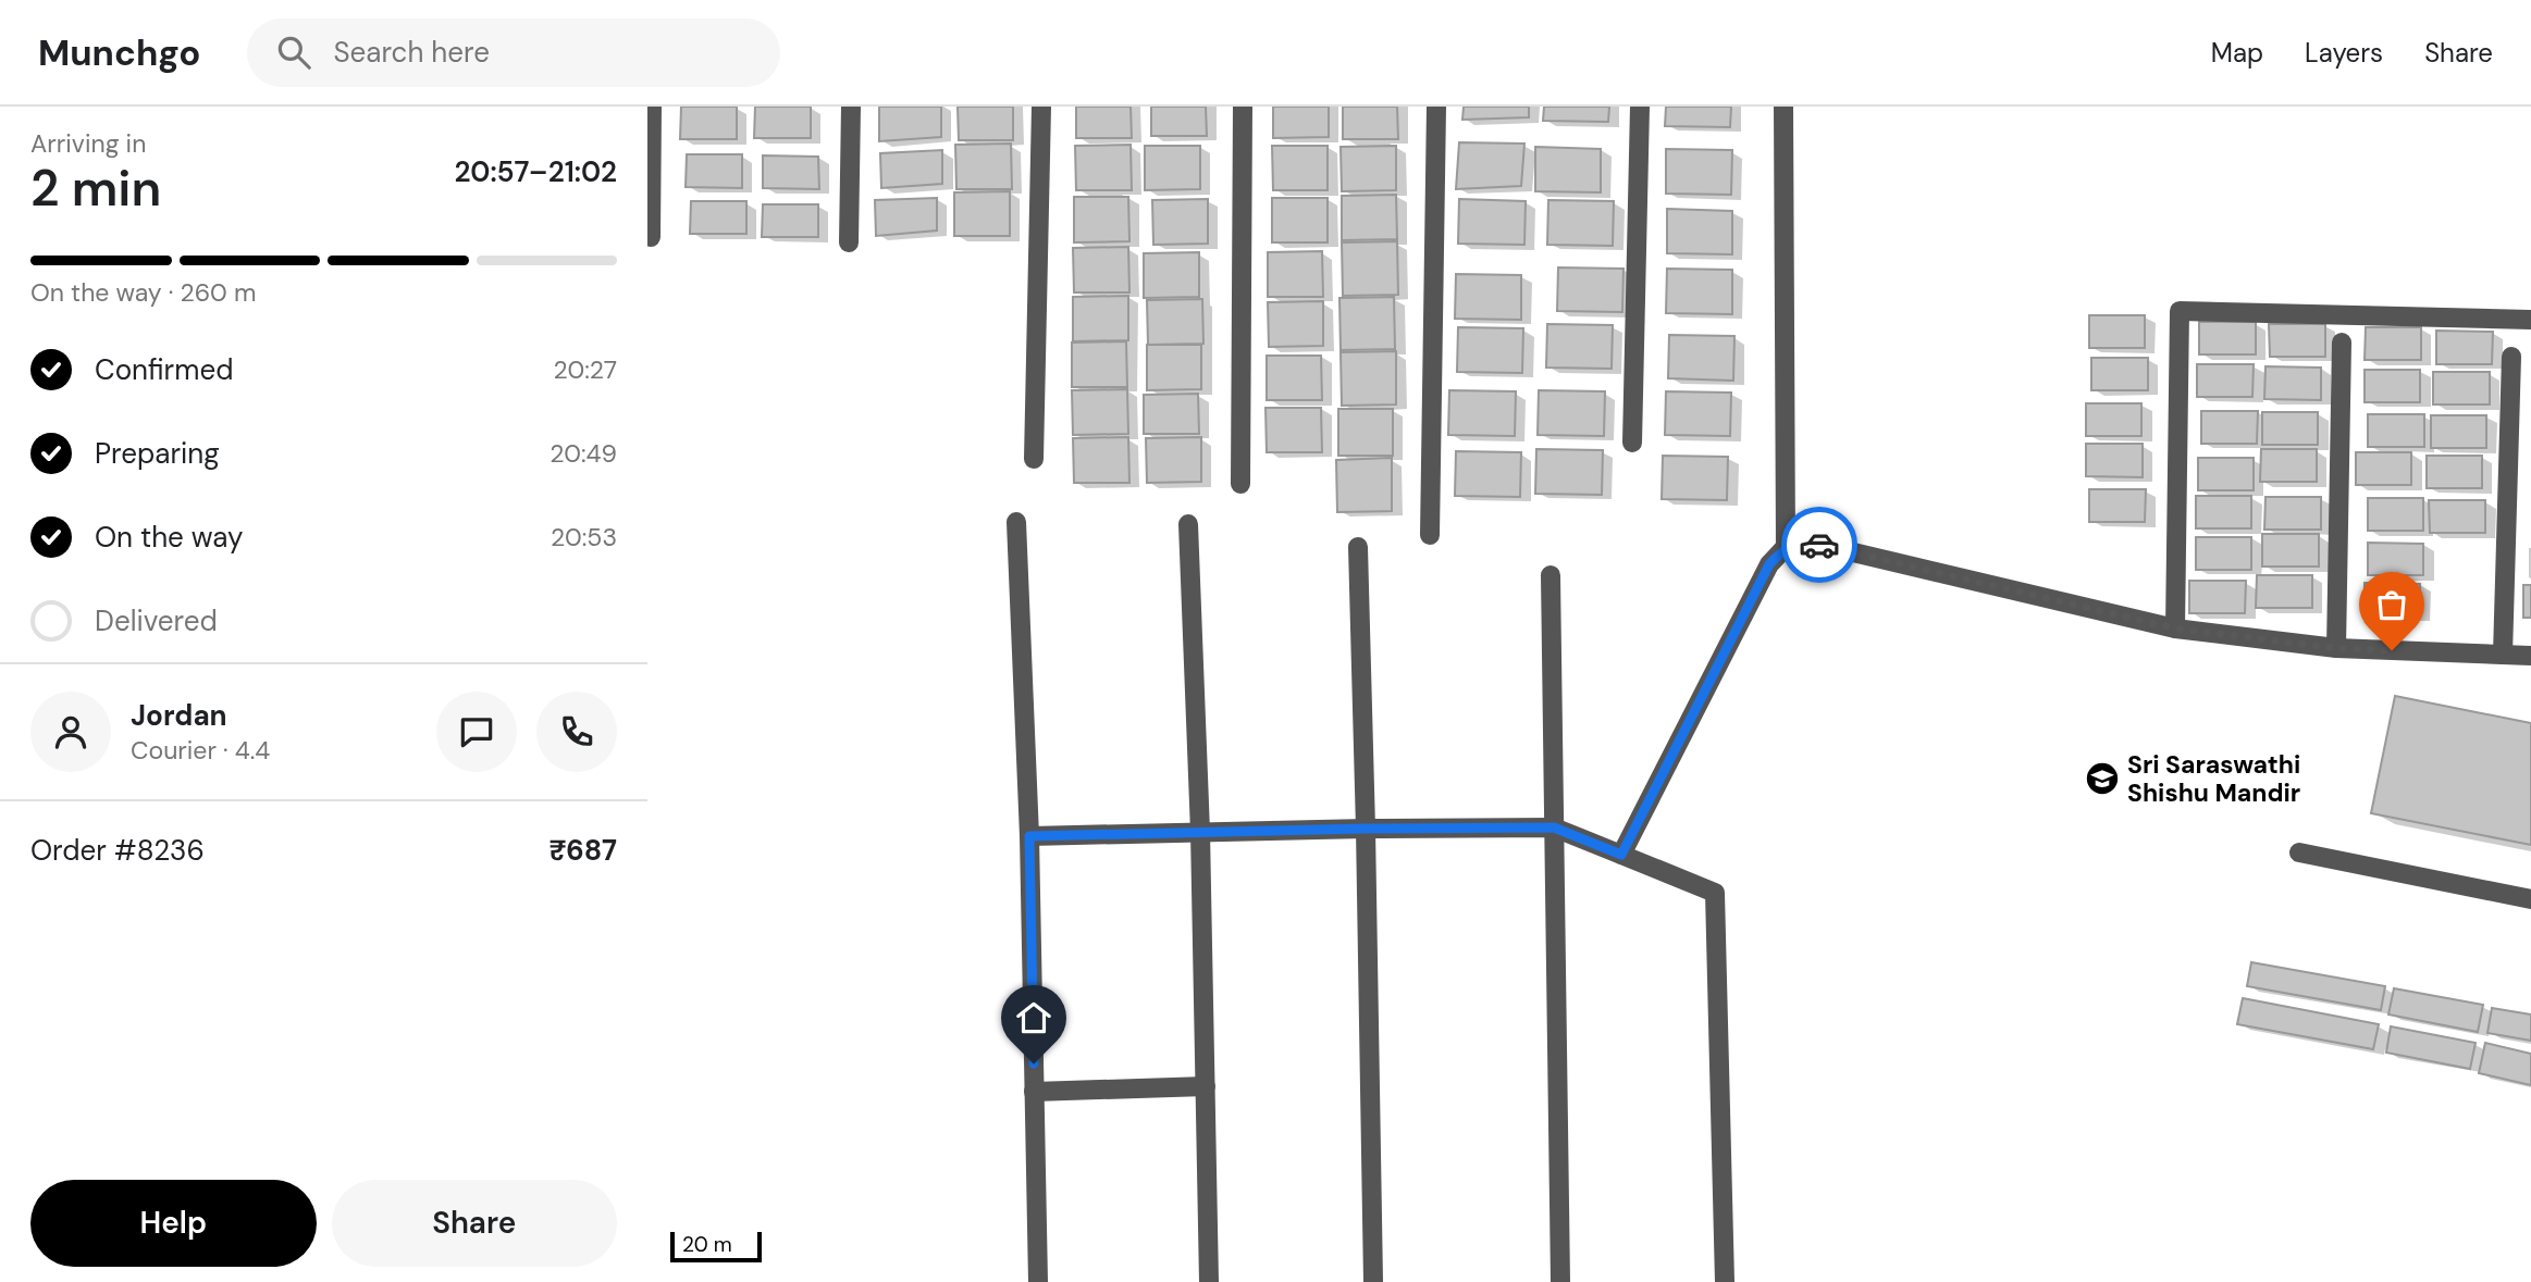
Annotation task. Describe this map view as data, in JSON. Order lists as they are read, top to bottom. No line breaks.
{"places":{"school or university":["Sri Saraswathi Shishu Mandir"]},"scale_bar":"20 m","page":{"header":"Munchgo","search":"Search here","nav":["Map","Layers","Share"],"heading":["2 min","Arriving in","20:57–21:02"],"panel":["Jordan","Courier · 4.4","Order #8236","₹687"],"bar":"On the way · 260 m","list":[["Confirmed","20:27"],["Preparing","20:49"],["On the way","20:53"],"Delivered"],"buttons":["Help","Share"],"scale":"20 m"}}
